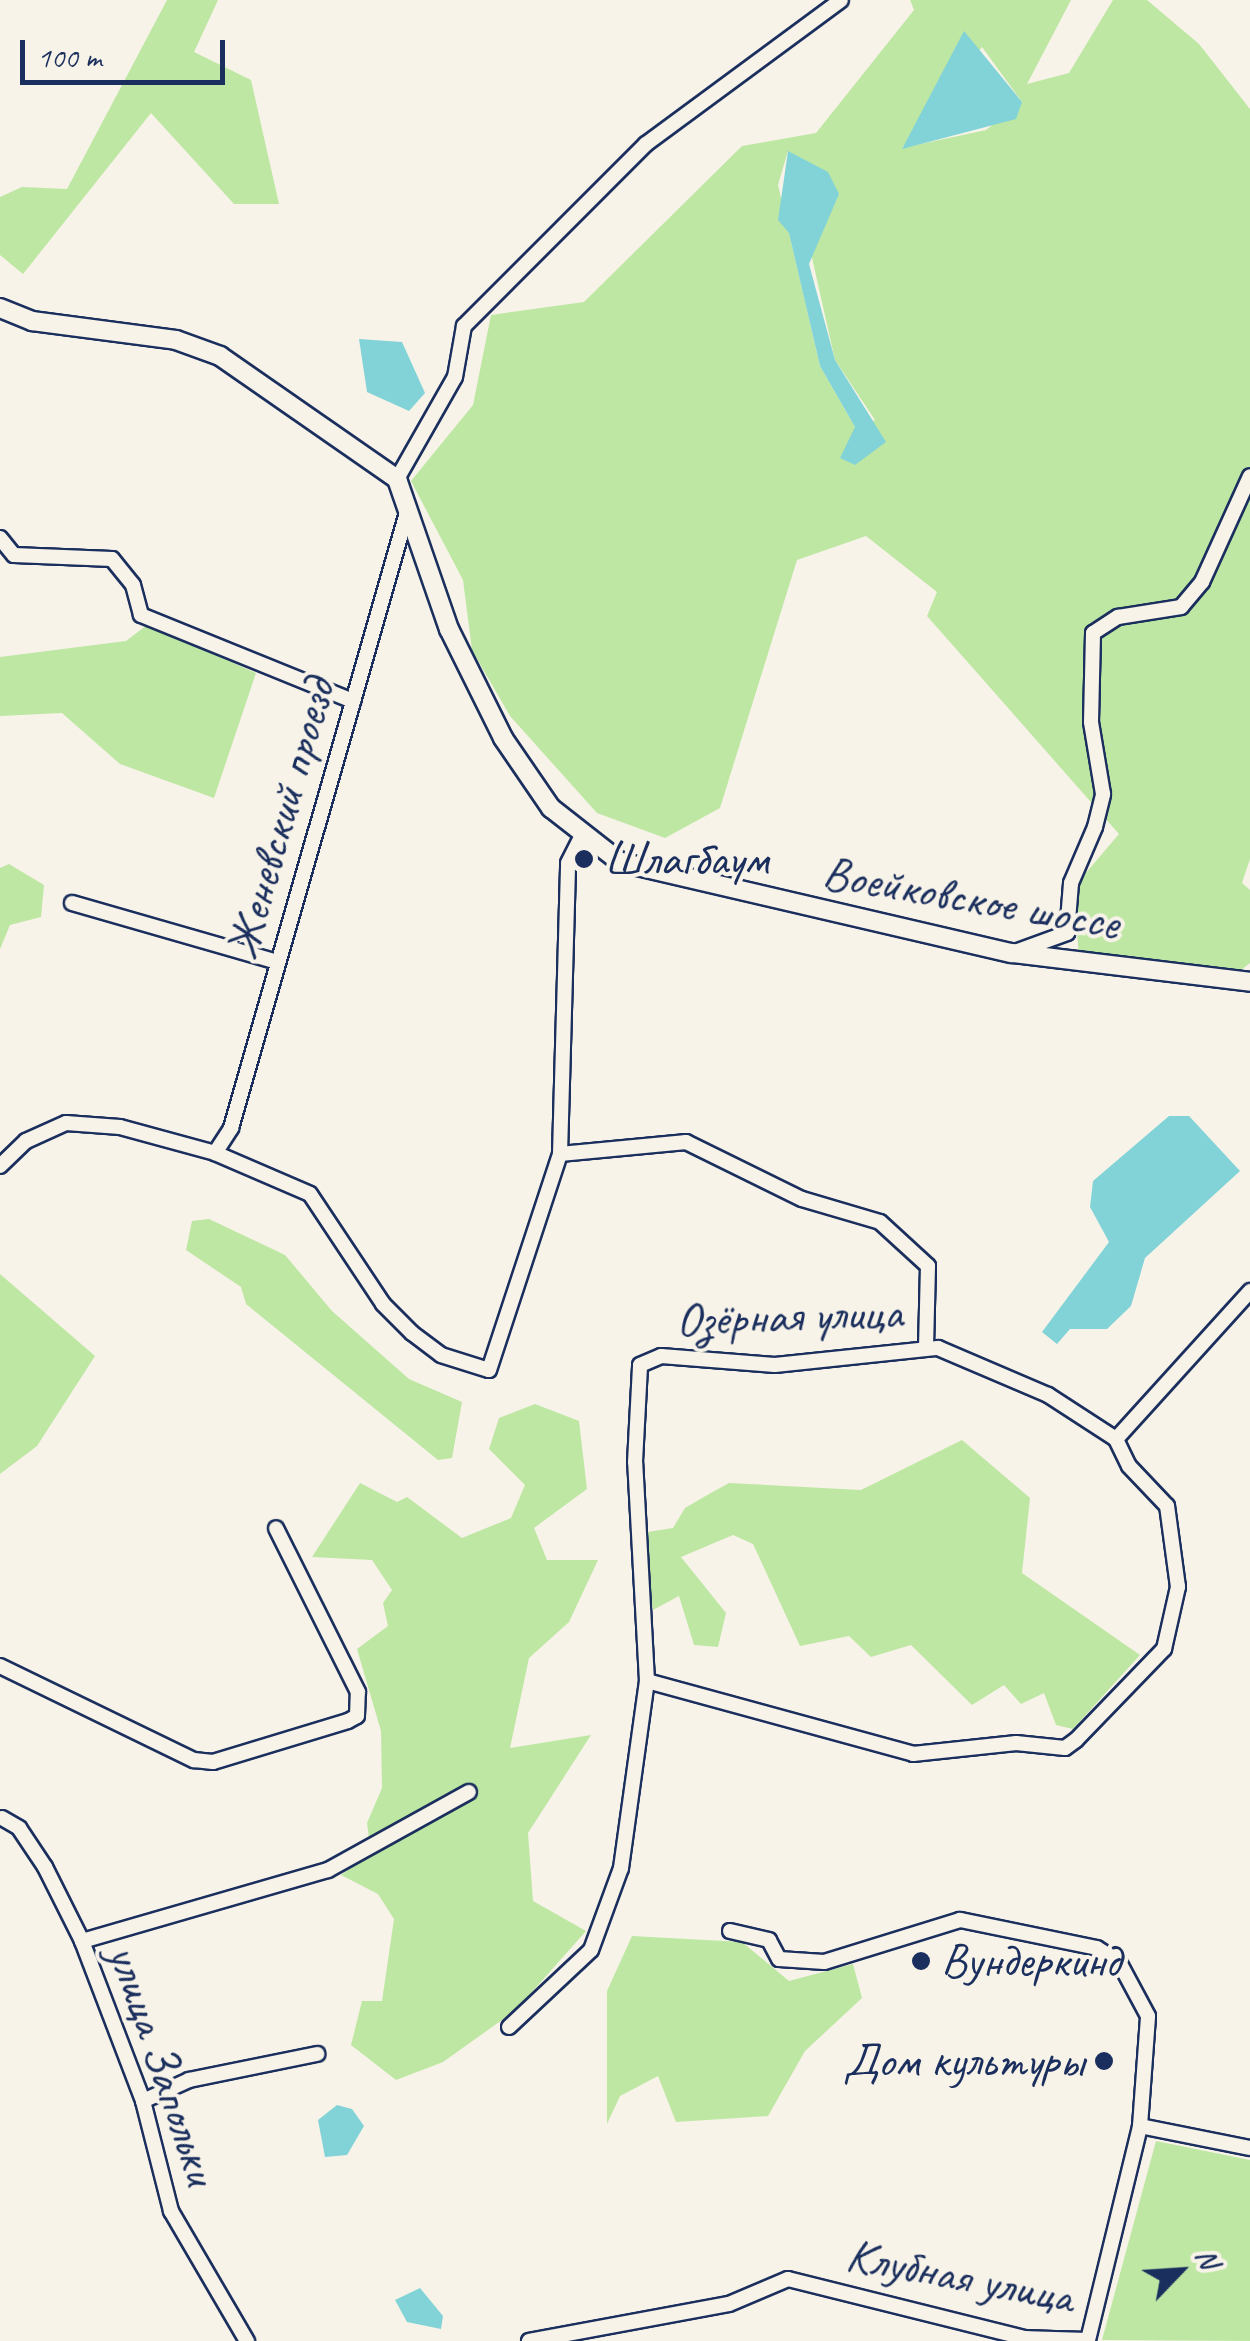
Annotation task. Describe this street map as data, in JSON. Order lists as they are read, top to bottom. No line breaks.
{"streets":{"street":["Женевский проезд","Воейковское шоссе","Озёрная улица","улица Запольки","Клубная улица"]},"crossings":[["Женевский проезд","Воейковское шоссе"]],"places":["Шлагбаум","Вундеркинд","Дом культуры"],"scale_bar":"100 m","north":"top right"}
